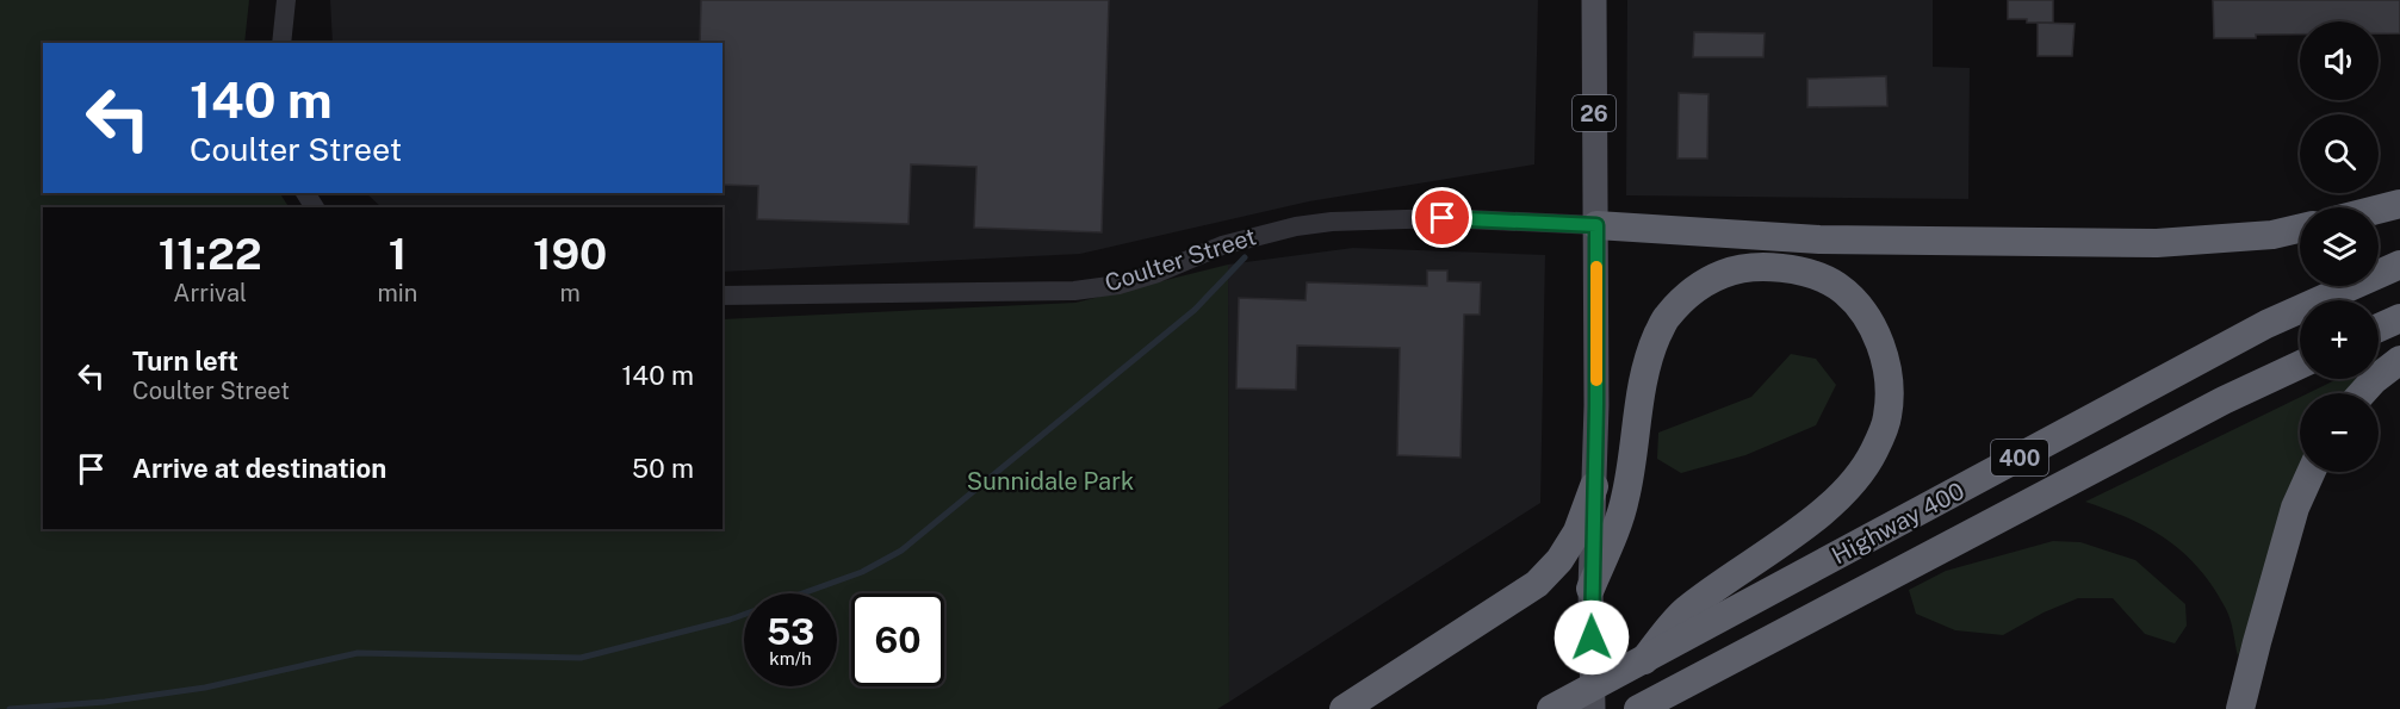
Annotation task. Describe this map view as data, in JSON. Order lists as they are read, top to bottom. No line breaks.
{"streets":{"highway":["400","Highway 400"],"main road":["26"],"street":["Coulter Street"]},"crossings":[["26","Coulter Street"]],"parks":["Sunnidale Park"],"page":{"map_buttons":["+","−"],"turn":["140 m","Coulter Street"],"eta":["11:22","Arrival","1","min","190","m"],"list":[{"name":"Turn left","note":"Coulter Street","value":"140 m"},{"name":"Arrive at destination","value":"50 m"}],"speed":"53 km/h","limit":"60"}}
